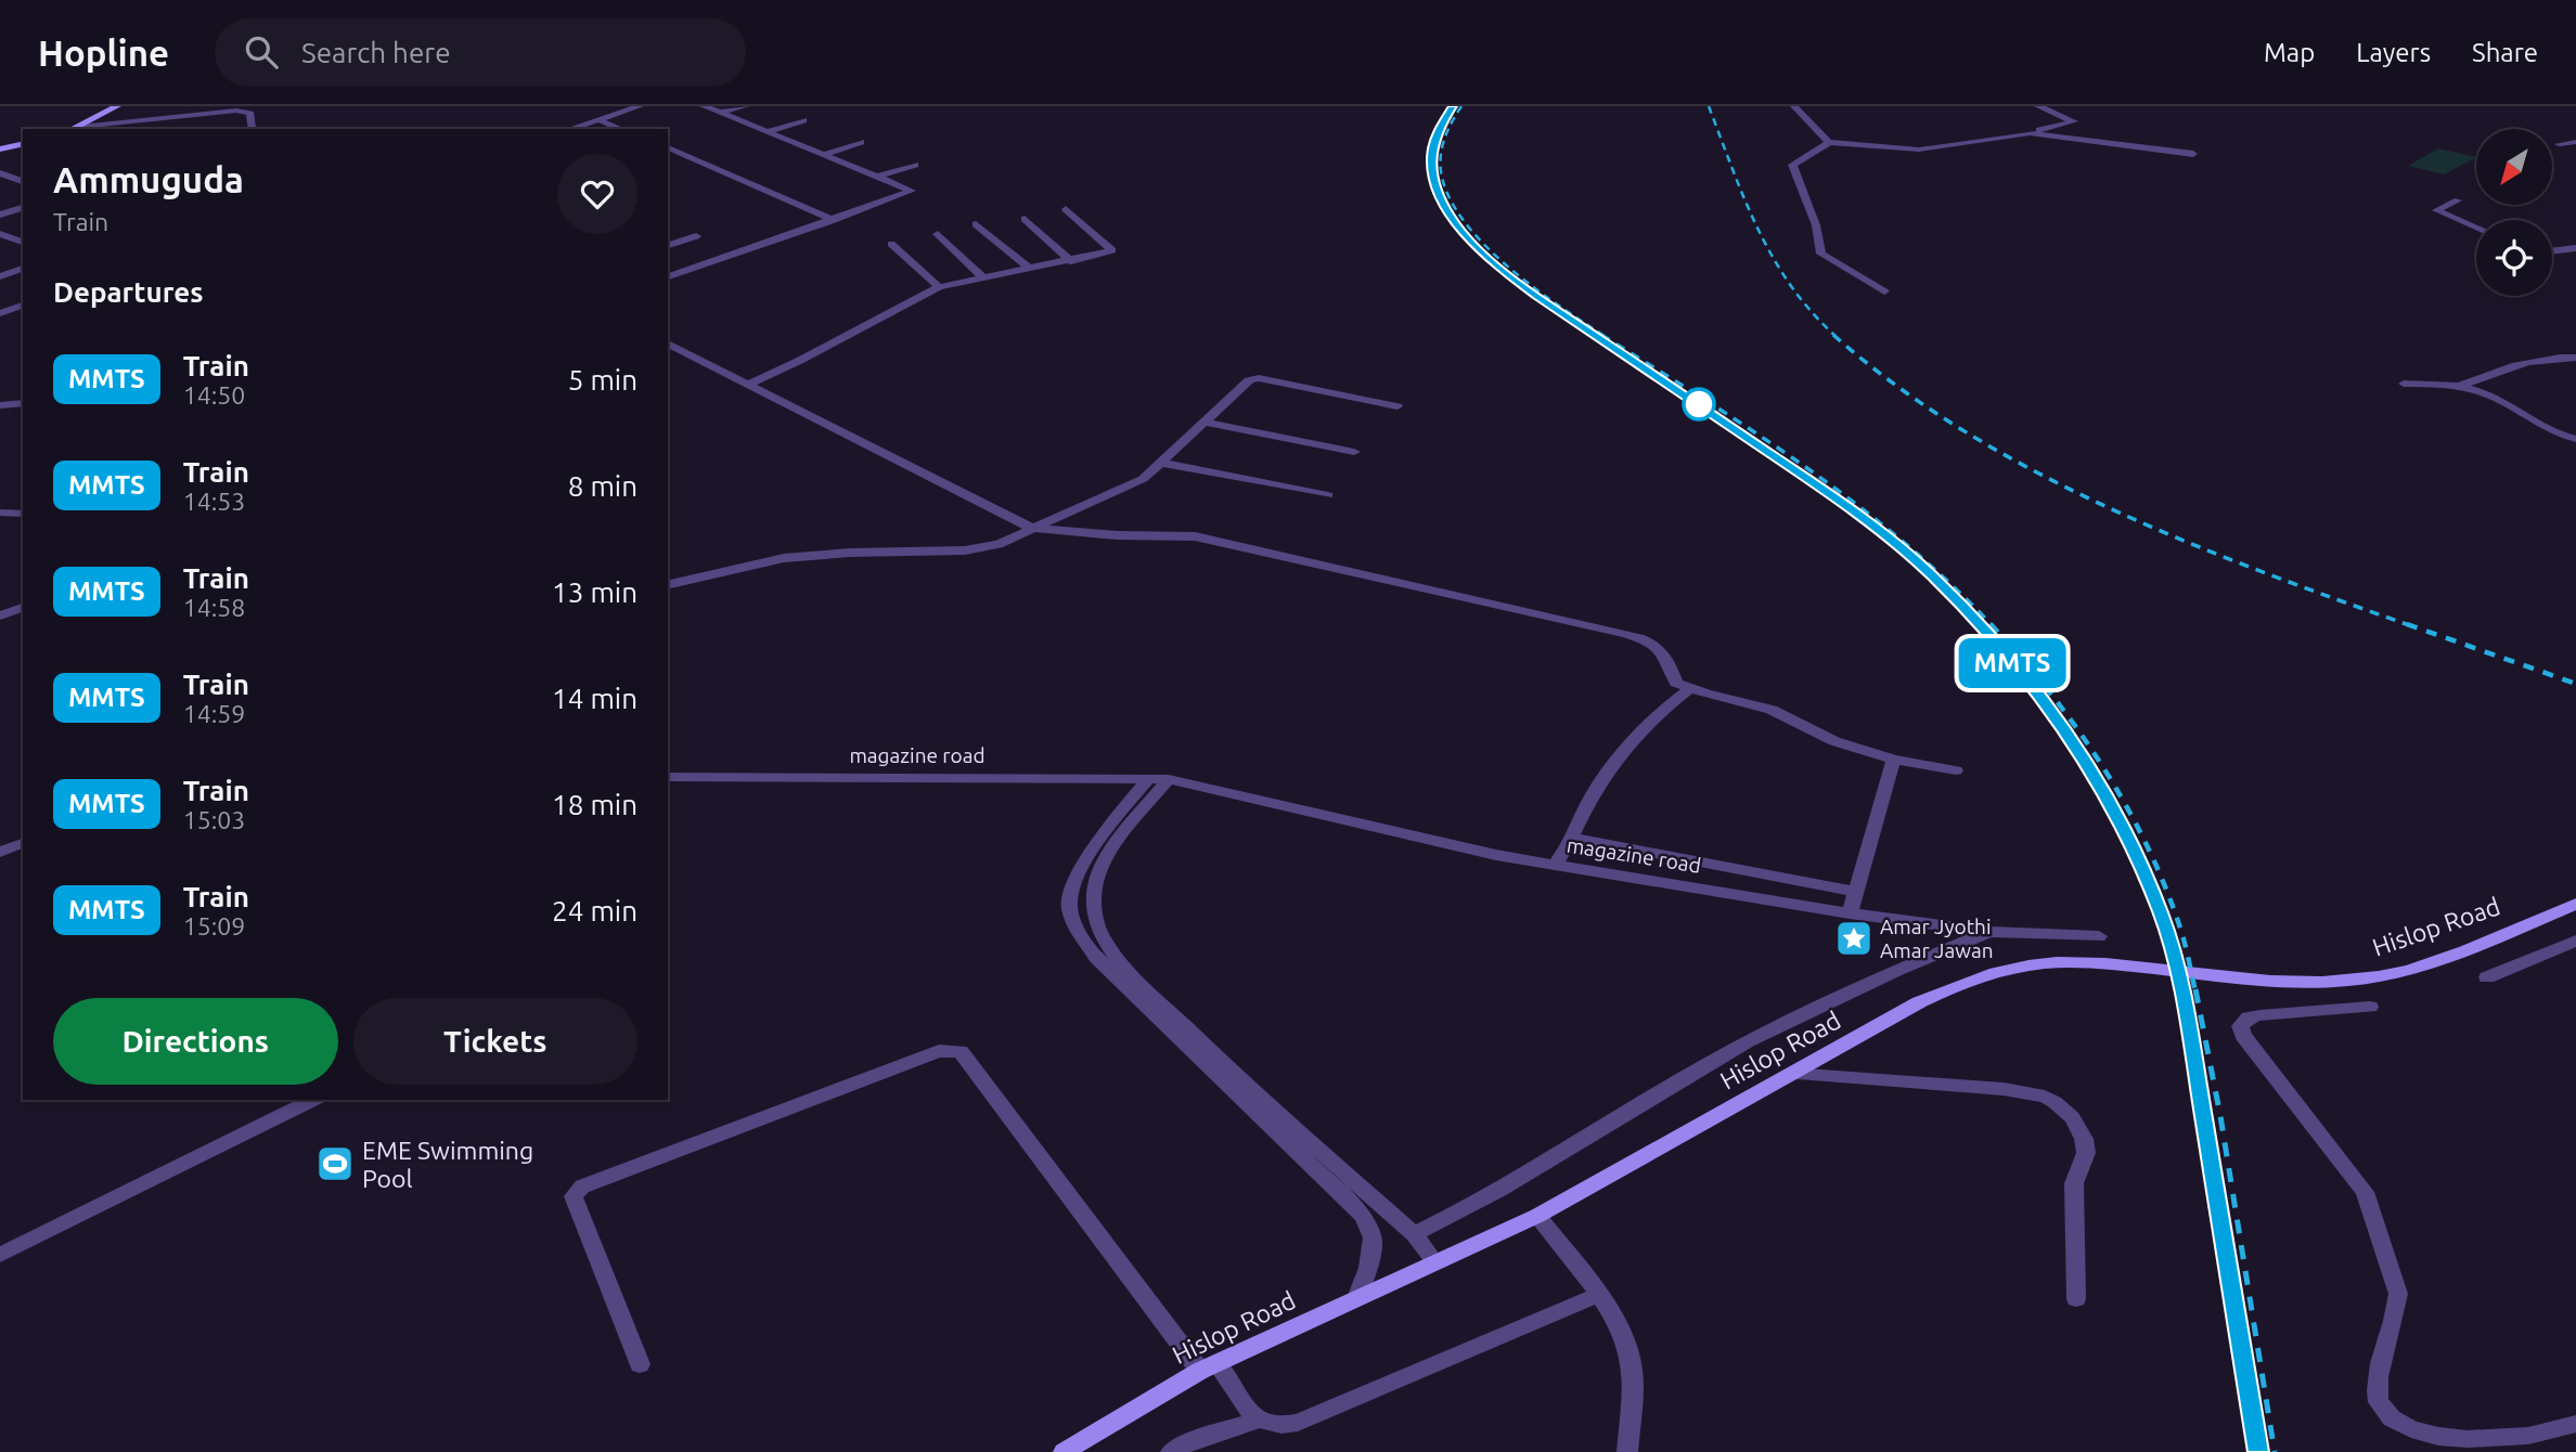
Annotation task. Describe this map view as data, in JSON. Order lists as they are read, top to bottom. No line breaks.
{"streets":{"main road":["Hislop Road"],"street":["magazine road"]},"places":{"place":["Amar Jyothi Amar Jawan"],"sports":["EME Swimming Pool"]},"north":"bottom left","page":{"header":"Hopline","search":"Search here","nav":["Map","Layers","Share"],"on_map":"MMTS","heading":[["Ammuguda","Train"],"Departures"],"list":[{"mark":"MMTS","name":"Train","note":"14:50","value":"5 min"},{"mark":"MMTS","name":"Train","note":"14:53","value":"8 min"},{"mark":"MMTS","name":"Train","note":"14:58","value":"13 min"},{"mark":"MMTS","name":"Train","note":"14:59","value":"14 min"},{"mark":"MMTS","name":"Train","note":"15:03","value":"18 min"},{"mark":"MMTS","name":"Train","note":"15:09","value":"24 min"}],"buttons":["Directions","Tickets"]}}
